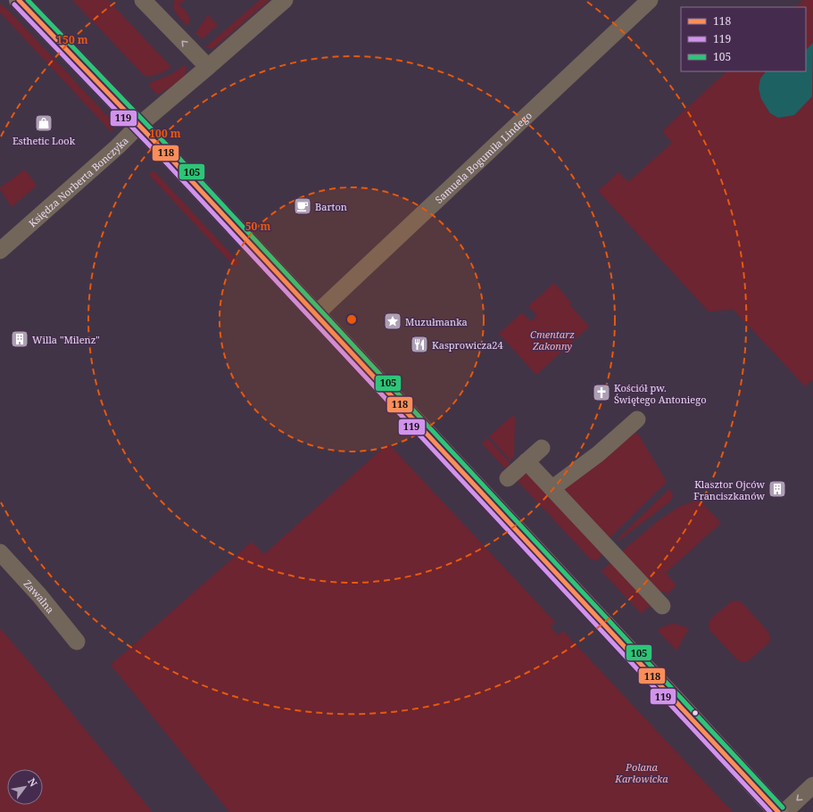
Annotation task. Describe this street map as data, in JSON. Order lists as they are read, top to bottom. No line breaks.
{"streets":{"street":["Samuela Bogumiła Lindego","Księdza Norberta Bonczyka","Zawalna"]},"parks":["Cmentarz Zakonny","Polana Karłowicka"],"places":{"shop":["Esthetic Look"],"cafe":["Barton"],"place":["Muzułmanka"],"building":["Willa \"Milenz\"","Klasztor Ojców Franciszkanów"],"restaurant":["Kasprowicza24"],"church":["Kościół pw. Świętego Antoniego"]},"lines":["transit line 118","transit line 105","transit line 119"],"legend":["118","119","105"],"north":"top right","rings":["150 m","100 m","50 m"]}
